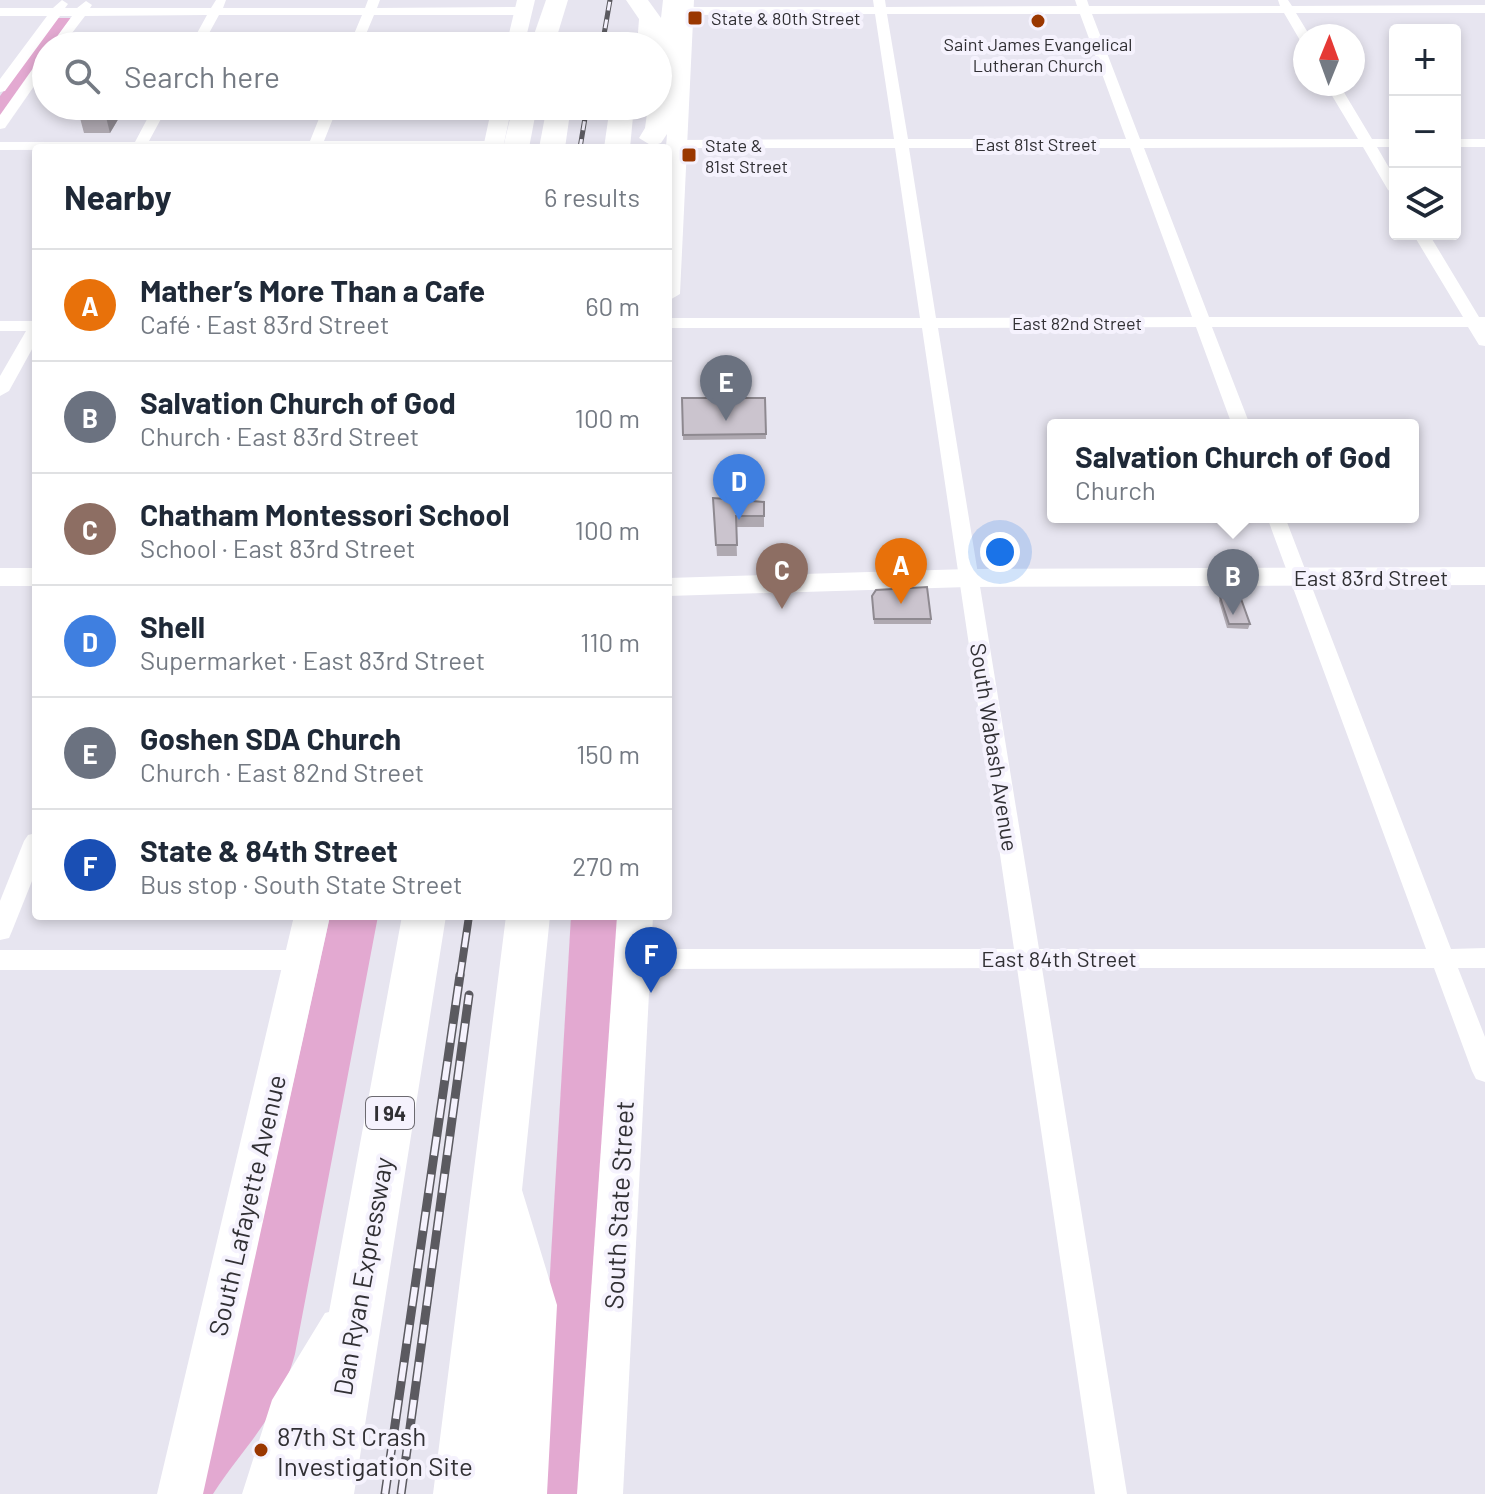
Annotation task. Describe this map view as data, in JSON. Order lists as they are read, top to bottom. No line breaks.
{"streets":{"highway":["I 94","Dan Ryan Expressway"],"main road":["East 83rd Street","South Lafayette Avenue","South State Street"],"street":["East 81st Street","East 82nd Street","South Wabash Avenue","East 84th Street"]},"crossings":[["East 81st Street","South Wabash Avenue"],["East 82nd Street","South Wabash Avenue"],["East 83rd Street","South Wabash Avenue"],["South Wabash Avenue","East 84th Street"],["East 84th Street","South State Street"]],"places":{"transit":["State & 80th Street","State & 81st Street"],"other":["Saint James Evangelical Lutheran Church","87th St Crash Investigation Site"]},"north":"top","page":{"map_buttons":["+","−"],"search":"Search here","heading":["Nearby","6 results"],"list":[{"mark":"A","name":"Mather’s More Than a Cafe","note":"Café · East 83rd Street","value":"60 m"},{"mark":"B","name":"Salvation Church of God","note":"Church · East 83rd Street","value":"100 m"},{"mark":"C","name":"Chatham Montessori School","note":"School · East 83rd Street","value":"100 m"},{"mark":"D","name":"Shell","note":"Supermarket · East 83rd Street","value":"110 m"},{"mark":"E","name":"Goshen SDA Church","note":"Church · East 82nd Street","value":"150 m"},{"mark":"F","name":"State & 84th Street","note":"Bus stop · South State Street","value":"270 m"}],"pins":["E","D","A","C","B","F"],"popup":["Salvation Church of God","Church"]}}
